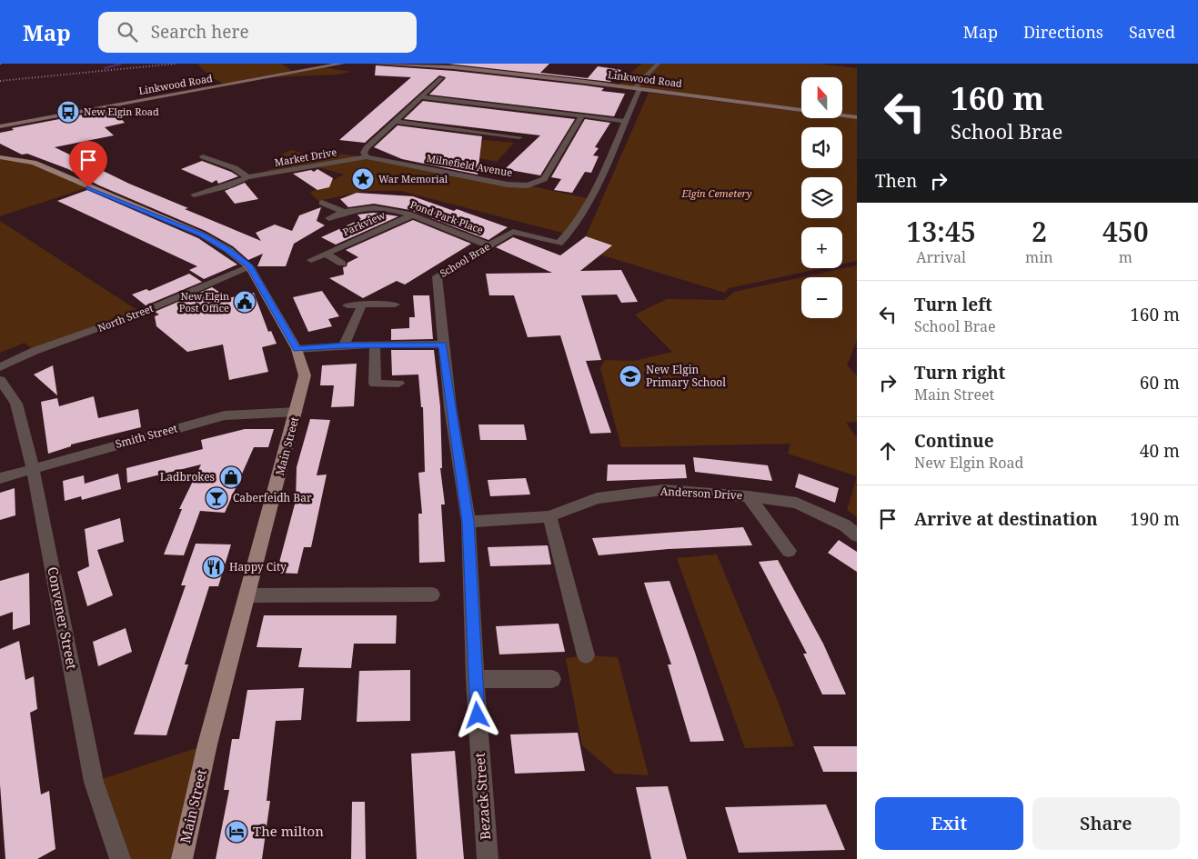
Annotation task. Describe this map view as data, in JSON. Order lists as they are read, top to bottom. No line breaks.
{"streets":{"main road":["Main Street"],"street":["Linkwood Road","Market Drive","Milnefield Avenue","Pond Park Place","Parkview","School Brae","North Street","Smith Street","Anderson Drive","Convener Street","Bezack Street"]},"crossings":[["Market Drive","Milnefield Avenue"],["Pond Park Place","Parkview"],["Pond Park Place","School Brae"],["School Brae","Bezack Street"],["North Street","Main Street"],["Smith Street","Main Street"],["Smith Street","Convener Street"],["Anderson Drive","Bezack Street"]],"parks":["Elgin Cemetery"],"places":{"bus stop":["New Elgin Road"],"place":["War Memorial"],"public building":["New Elgin Post Office"],"school or university":["New Elgin Primary School"],"shop":["Ladbrokes"],"bar":["Caberfeidh Bar"],"restaurant":["Happy City"],"hotel":["The milton"]},"north":"top","page":{"header":"Map","search":"Search here","nav":["Map","Directions","Saved"],"turn":["160 m","School Brae"],"map_buttons":["+","−"],"then":"Then","eta":["13:45","Arrival","2","min","450","m"],"list":[{"name":"Turn left","note":"School Brae","value":"160 m"},{"name":"Turn right","note":"Main Street","value":"60 m"},{"name":"Continue","note":"New Elgin Road","value":"40 m"},{"name":"Arrive at destination","value":"190 m"}],"buttons":["Exit","Share"]}}
